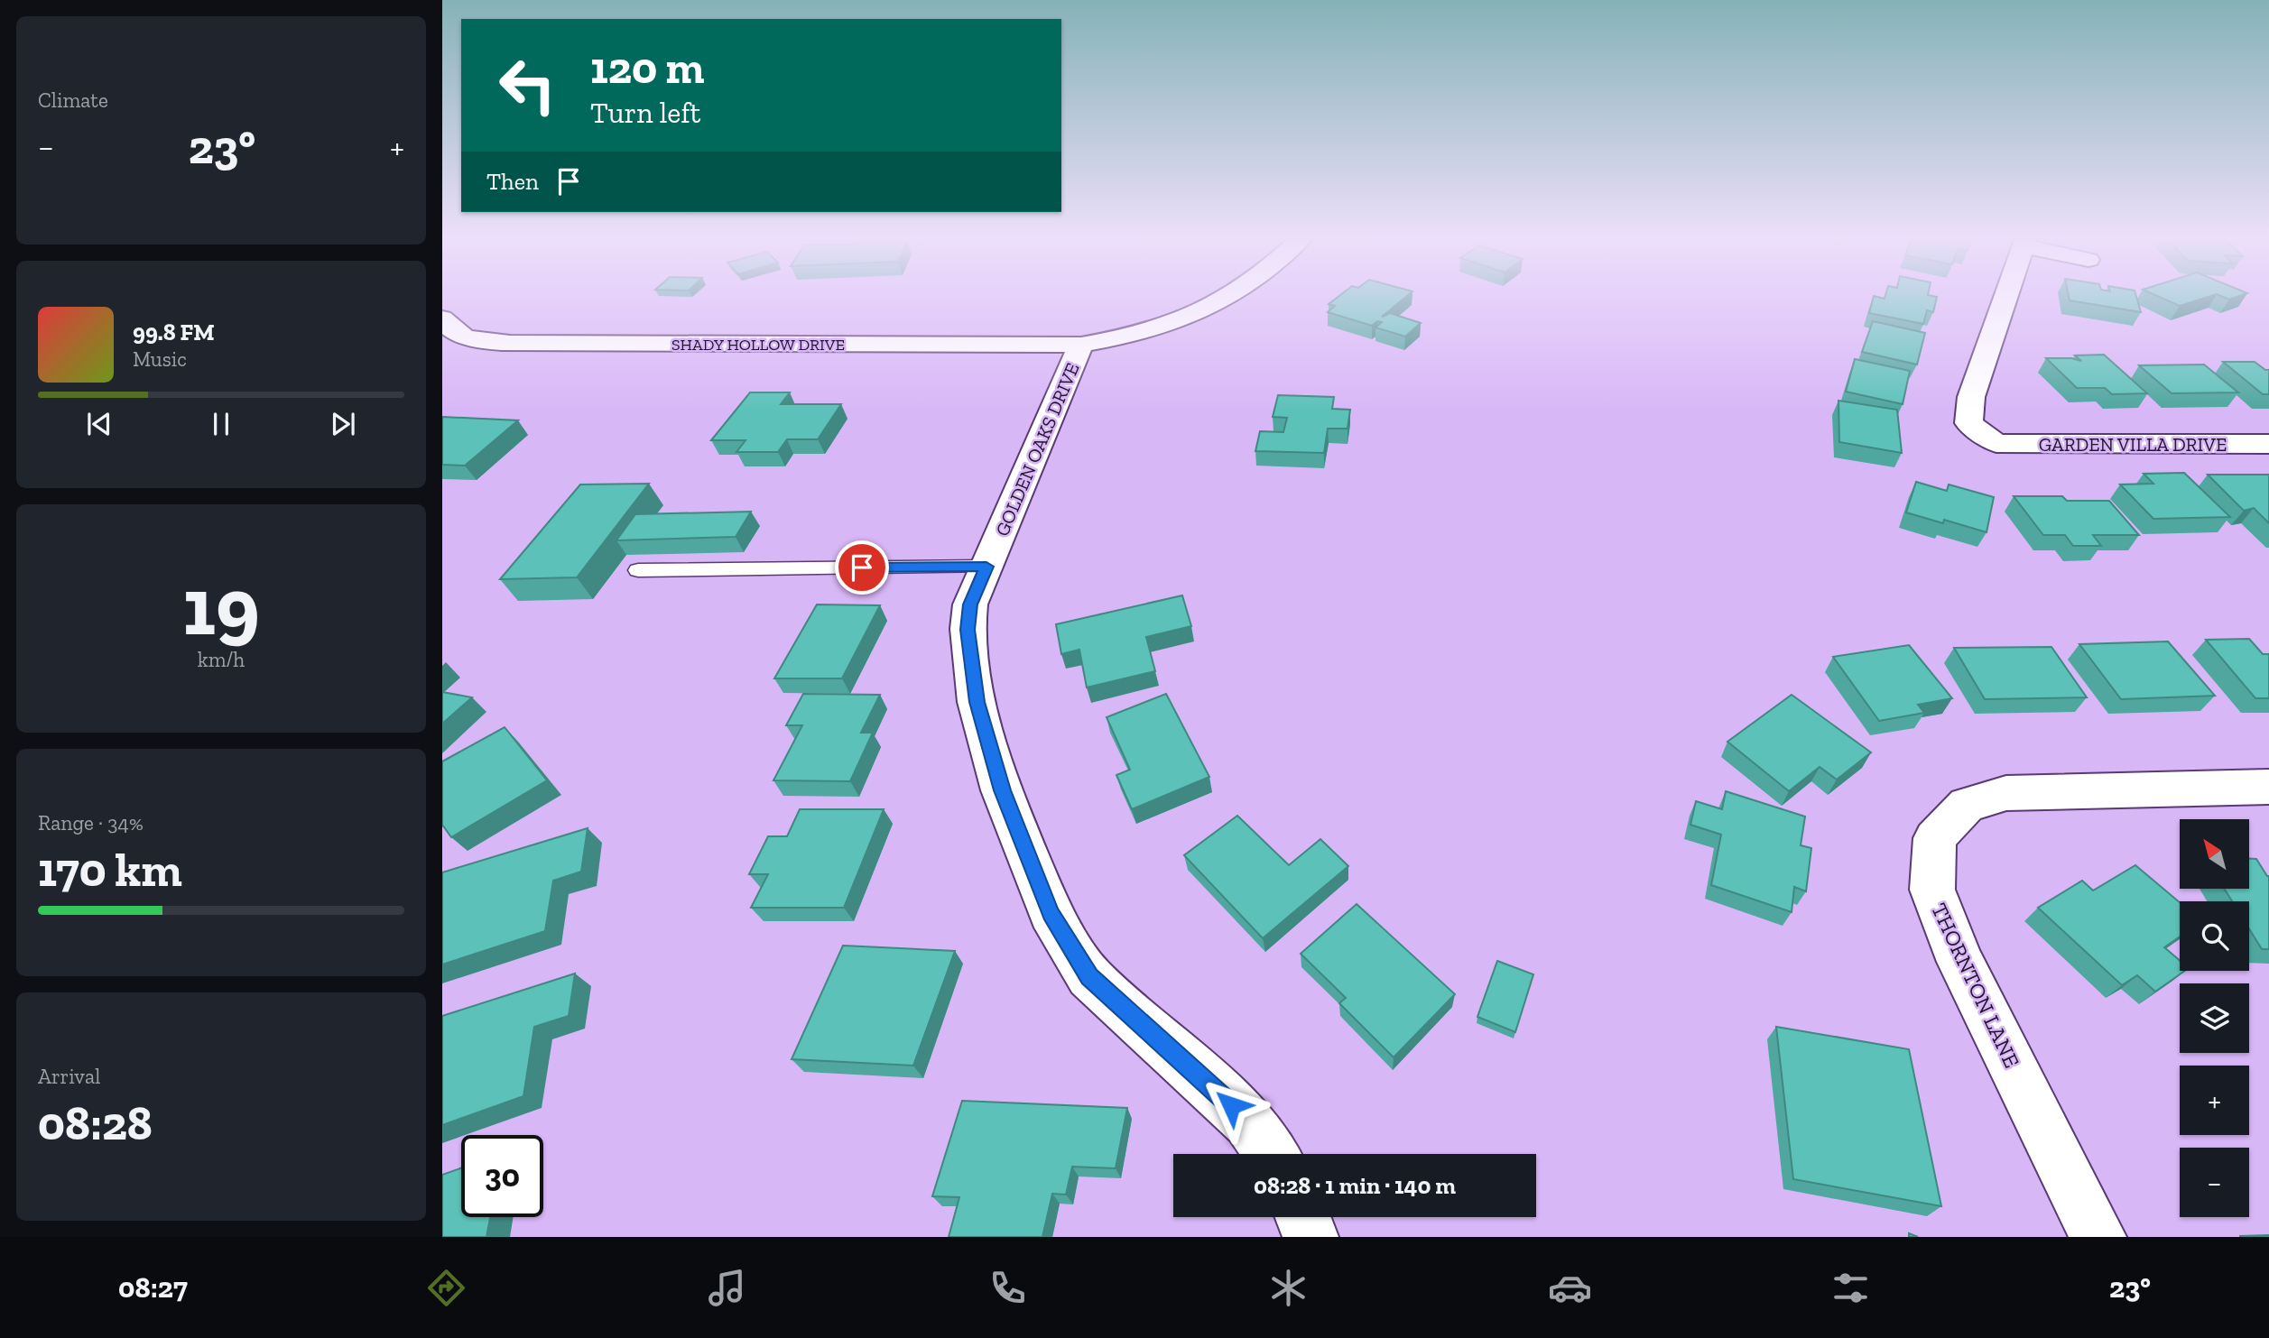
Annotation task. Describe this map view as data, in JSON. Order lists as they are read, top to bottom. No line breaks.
{"streets":{"street":["SHADY HOLLOW DRIVE","GARDEN VILLA DRIVE","GOLDEN OAKS DRIVE","THORNTON LANE"]},"crossings":[["SHADY HOLLOW DRIVE","GOLDEN OAKS DRIVE"]],"north":"top left","page":{"tile":["Climate",["19","km/h"],["Range · 34%","170 km"],["Arrival","08:28"]],"turn":["120 m","Turn left"],"heat":["−","23°","+"],"then":"Then","song":["99.8 FM","Music"],"map_buttons":["+","−"],"limit":"30","trip":"08:28 · 1 min · 140 m","tabs":["08:27","23°"]}}
